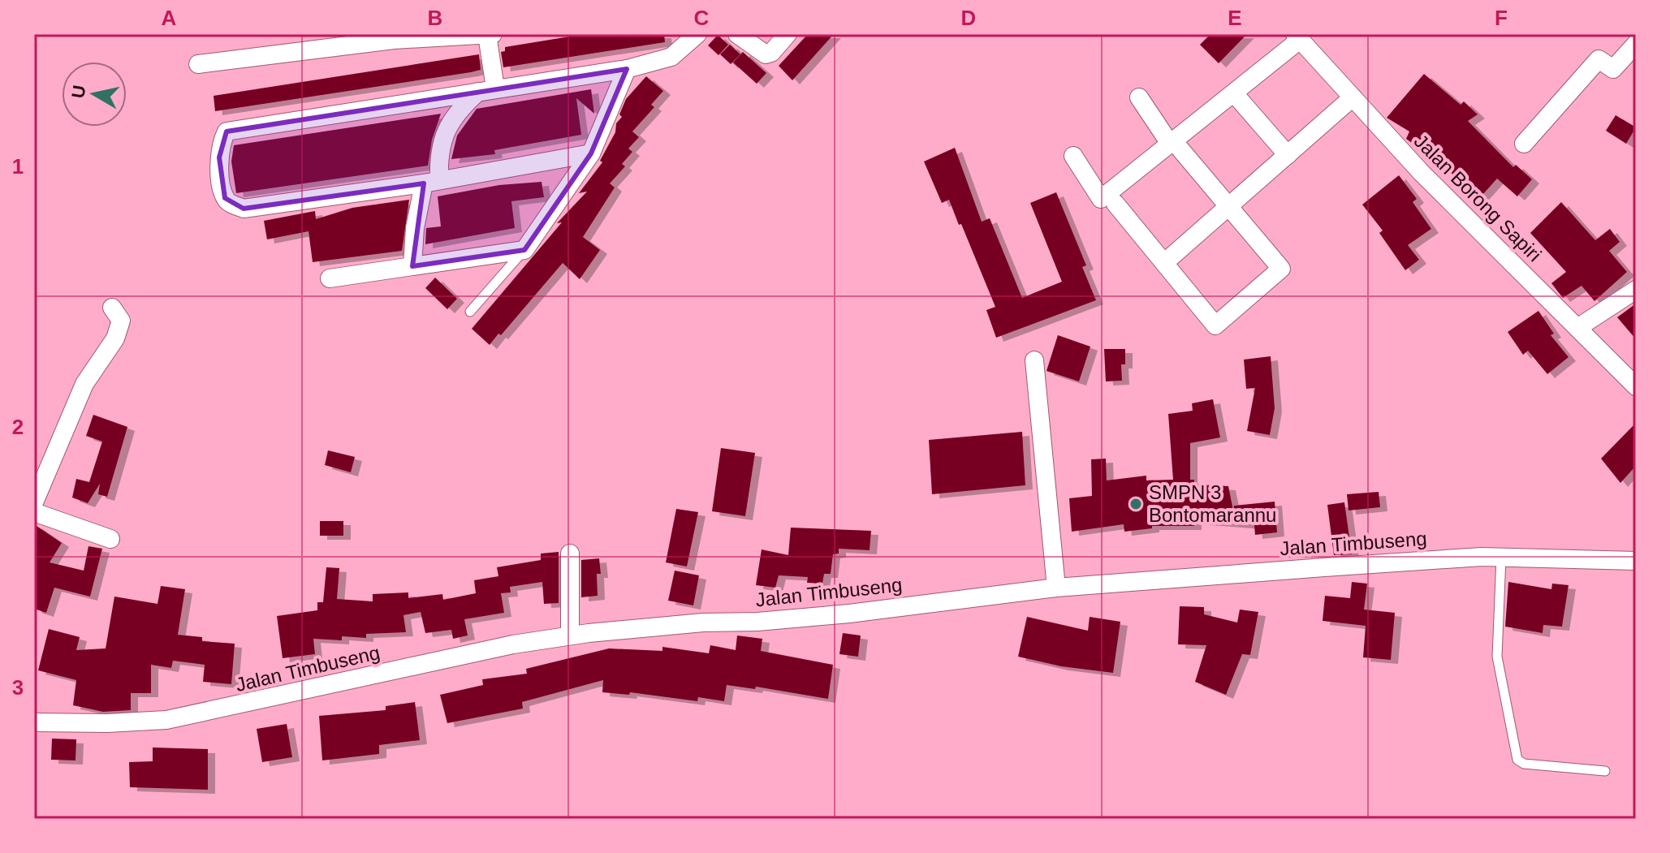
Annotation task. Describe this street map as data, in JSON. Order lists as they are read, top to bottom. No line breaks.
{"streets":{"street":["Jalan Borong Sapiri","Jalan Timbuseng"]},"places":["SMPN 3 Bontomarannu"],"north":"left","grid":{"columns":["A","B","C","D","E","F"],"rows":["1","2","3"]}}
